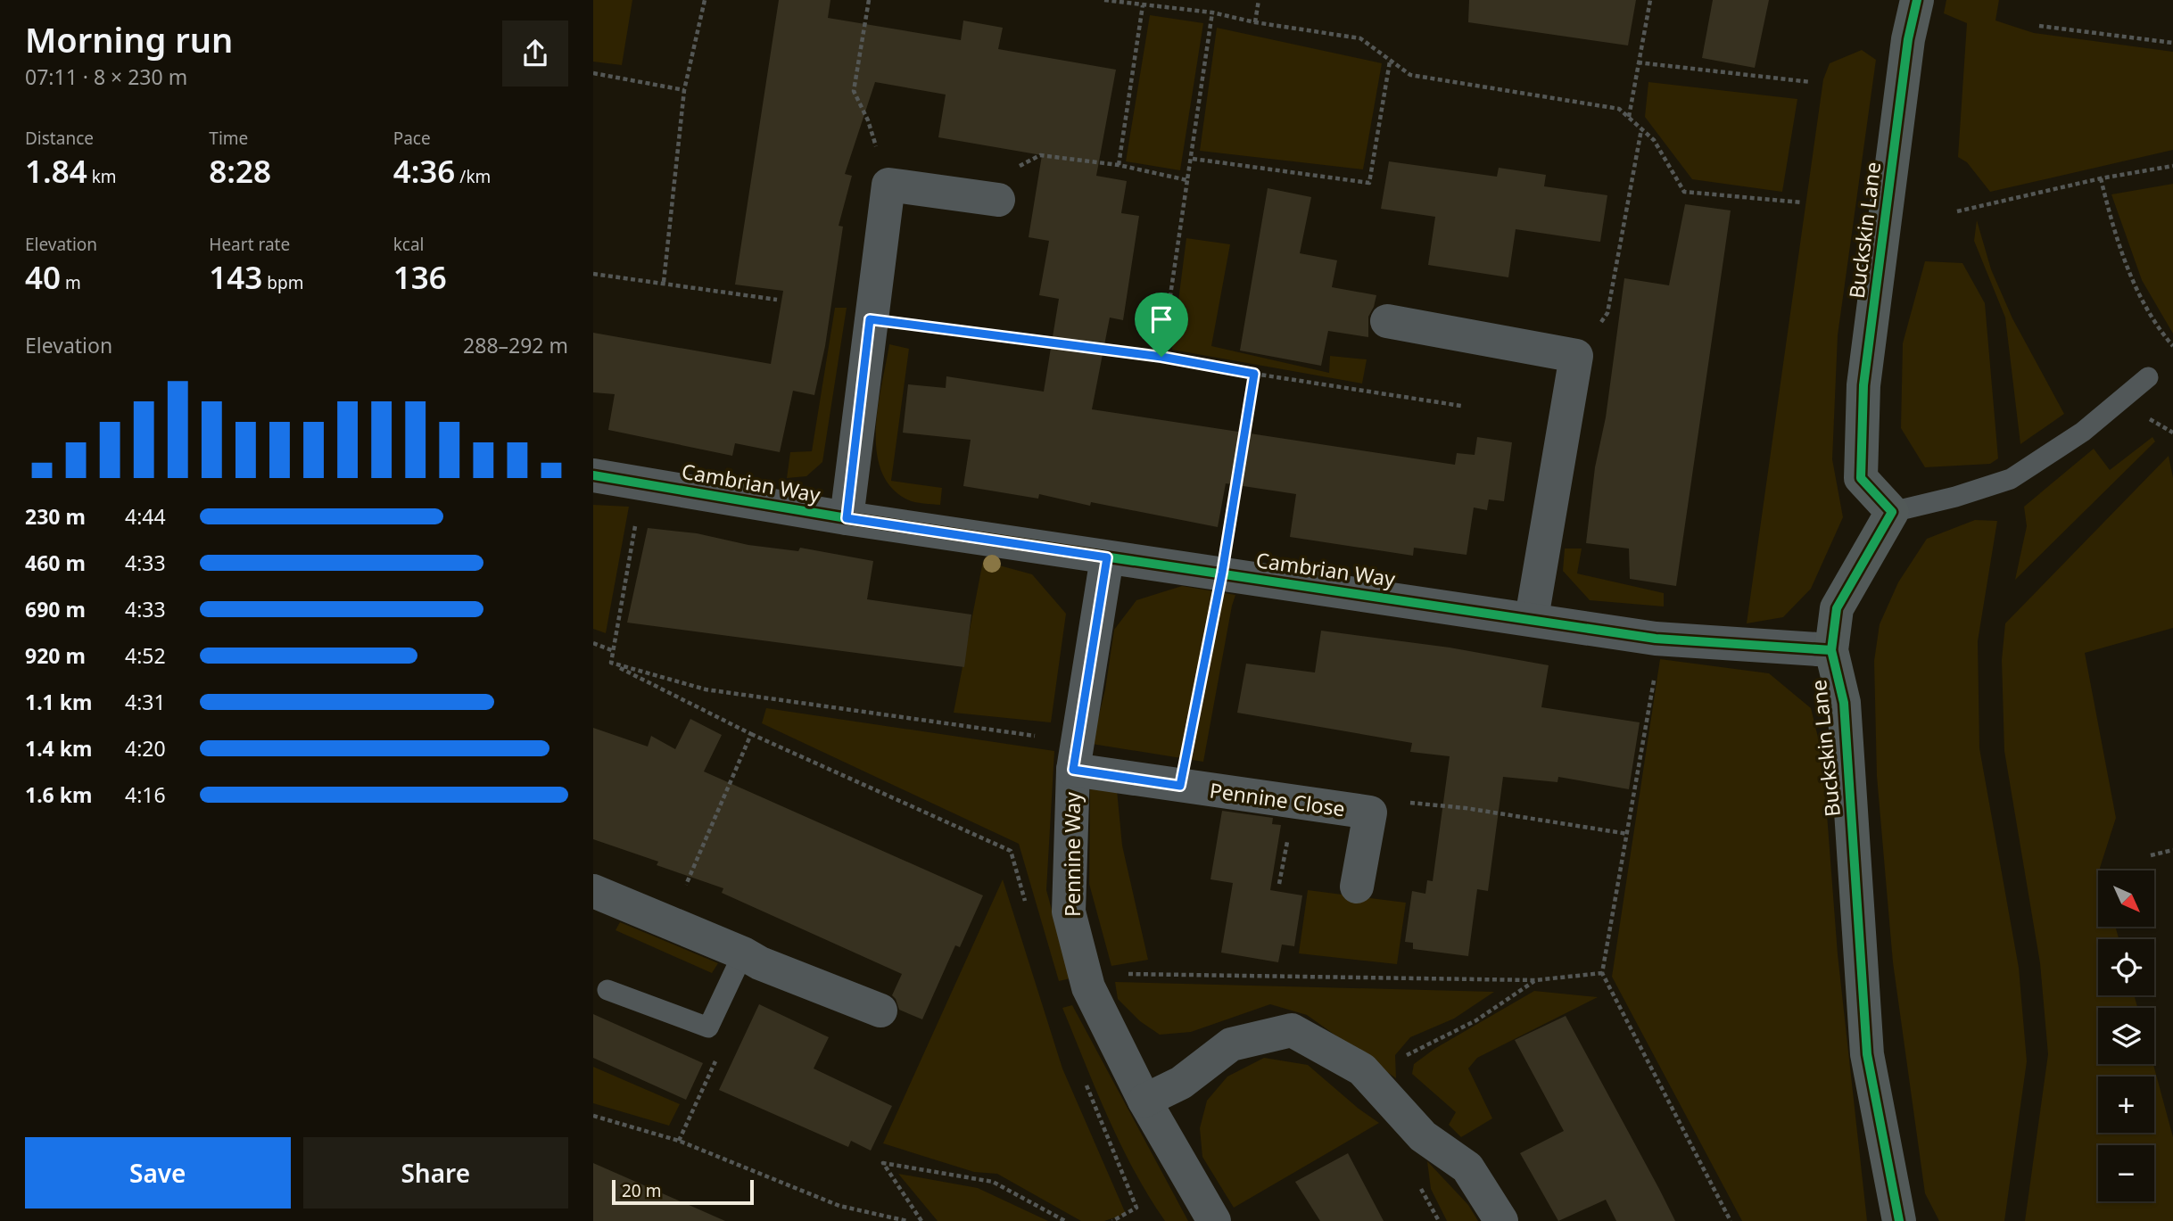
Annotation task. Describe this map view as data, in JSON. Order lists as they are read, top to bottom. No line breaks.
{"streets":{"street":["Buckskin Lane","Cambrian Way","Pennine Close","Pennine Way"]},"crossings":[["Buckskin Lane","Cambrian Way"],["Cambrian Way","Pennine Way"],["Pennine Close","Pennine Way"]],"scale_bar":"20 m","north":"bottom right","page":{"heading":["Morning run","07:11 · 8 × 230 m"],"stats":[["Distance","1.84 km"],["Time","8:28"],["Pace","4:36 /km"],["Elevation","40 m"],["Heart rate","143 bpm"],["kcal","136"]],"chart":["Elevation","288–292 m"],"list":[{"name":"230 m","note":"4:44"},{"name":"460 m","note":"4:33"},{"name":"690 m","note":"4:33"},{"name":"920 m","note":"4:52"},{"name":"1.1 km","note":"4:31"},{"name":"1.4 km","note":"4:20"},{"name":"1.6 km","note":"4:16"}],"map_buttons":["+","−"],"buttons":["Save","Share"],"scale":"20 m"}}
